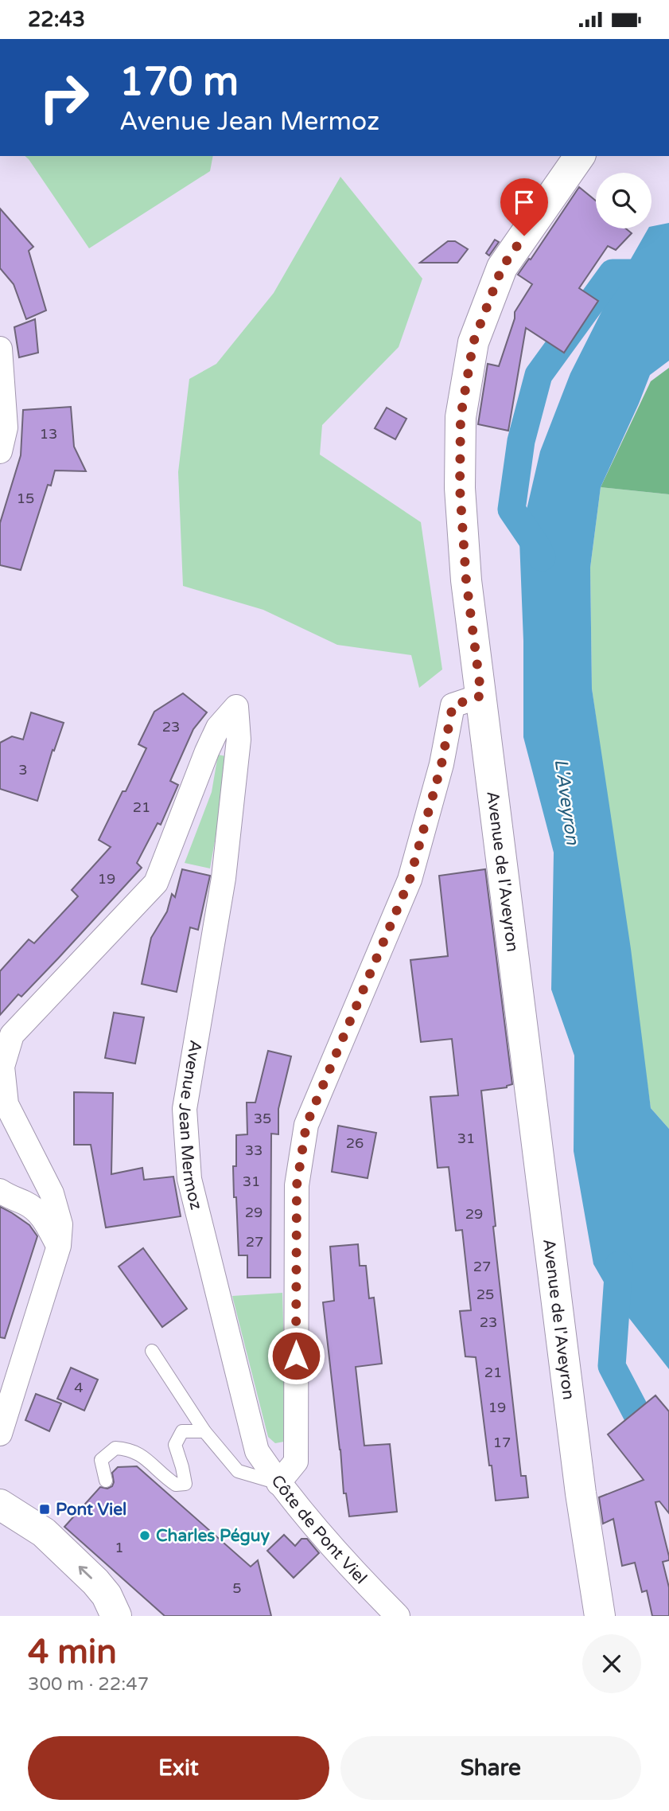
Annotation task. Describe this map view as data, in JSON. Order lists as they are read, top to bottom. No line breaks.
{"streets":{"street":["Avenue de l'Aveyron","Avenue Jean Mermoz","Côte de Pont Viel"]},"crossings":[["Avenue Jean Mermoz","Côte de Pont Viel"]],"water":["L'Aveyron"],"places":{"transit":["Pont Viel"],"other":["Charles Péguy"]},"house_numbers":["13","15","23","3","21","19","35","31","26","33","31","29","29","27","27","25","23","21","4","19","17","1","5"],"page":{"status":"22:43","turn":["170 m","Avenue Jean Mermoz"],"heading":["4 min","300 m · 22:47"],"buttons":["Exit","Share"]}}
